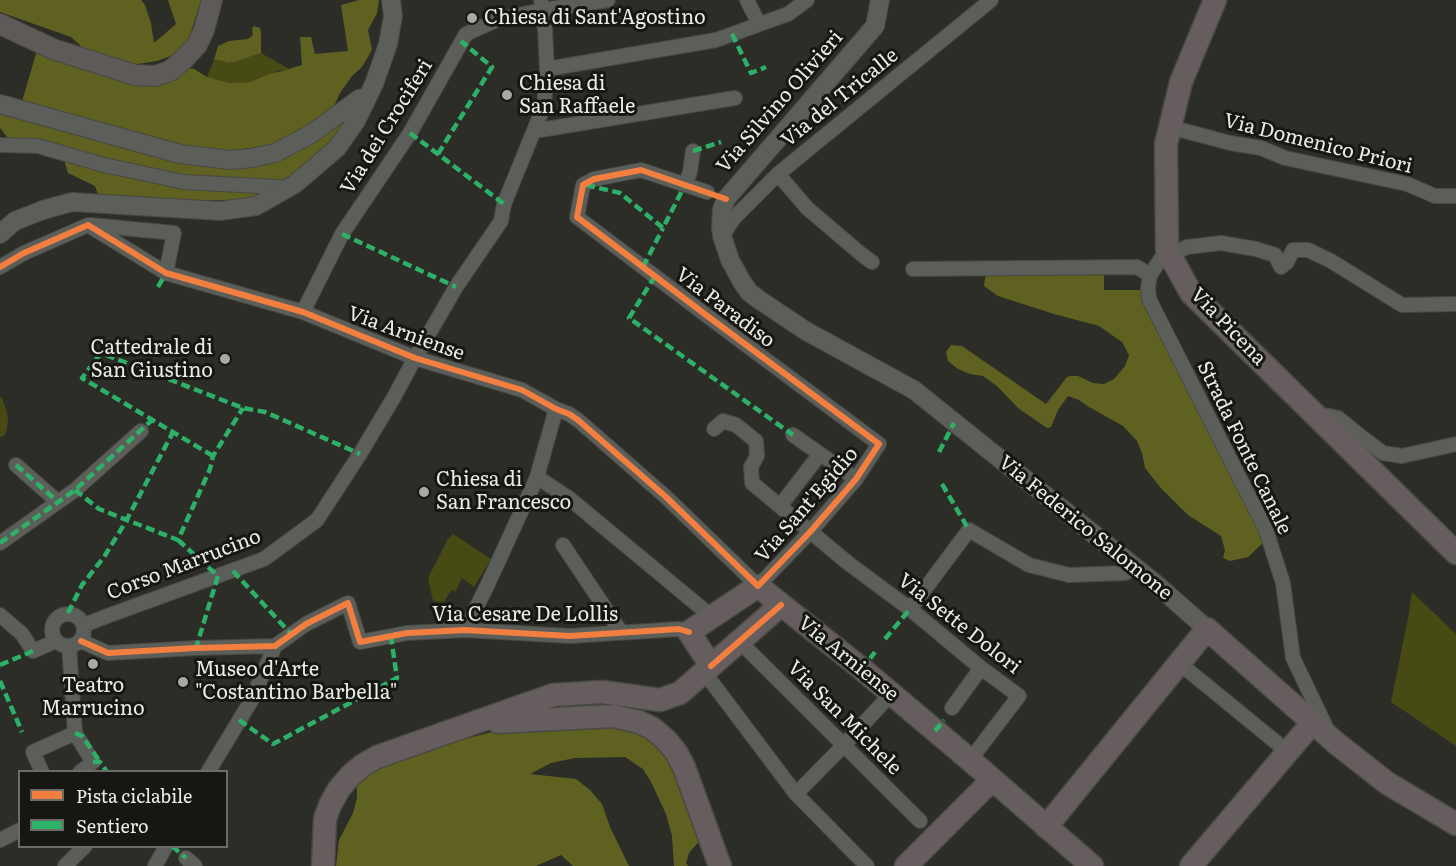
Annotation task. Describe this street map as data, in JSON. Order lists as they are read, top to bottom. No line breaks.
{"streets":{"main road":["Via Picena","Via Arniense","Via Federico Salomone"],"street":["Via del Tricalle","Via Silvino Olivieri","Via dei Crociferi","Via Domenico Priori","Via Paradiso","Strada Fonte Canale","Via Sant'Egidio","Corso Marrucino","Via Cesare De Lollis","Via Sette Dolori","Via San Michele"]},"crossings":[["Via del Tricalle","Via Silvino Olivieri"],["Via del Tricalle","Via Federico Salomone"],["Via Silvino Olivieri","Via Federico Salomone"],["Via dei Crociferi","Via Arniense"],["Via dei Crociferi","Corso Marrucino"],["Via Domenico Priori","Via Picena"],["Via Paradiso","Via Sant'Egidio"],["Via Arniense","Via Sant'Egidio"],["Via Arniense","Corso Marrucino"],["Via Arniense","Via Sette Dolori"],["Strada Fonte Canale","Via Federico Salomone"],["Via Sant'Egidio","Via Sette Dolori"]],"places":["Chiesa di Sant'Agostino","Chiesa di San Raffaele","Cattedrale di San Giustino","Chiesa di San Francesco","Teatro Marrucino","Museo d'Arte \"Costantino Barbella\""],"legend":["Pista ciclabile","Sentiero"]}
